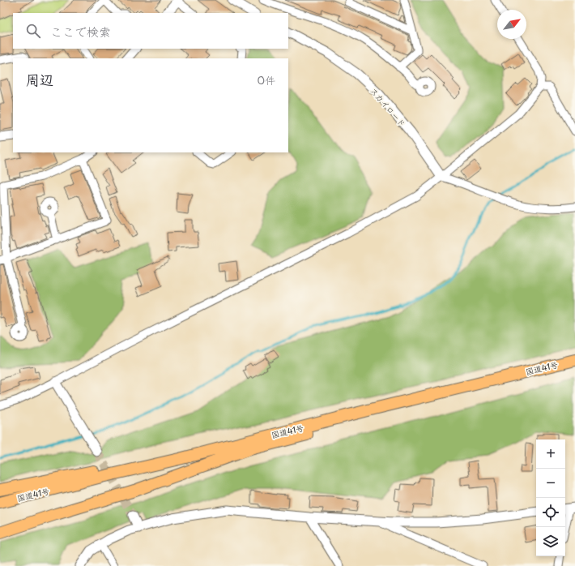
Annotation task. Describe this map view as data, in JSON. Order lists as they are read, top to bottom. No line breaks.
{"streets":{"highway":["国道41号"],"street":["スカイロード"]},"north":"top right","page":{"search":"ここで検索","heading":["周辺","0件"],"map_buttons":["+","−"]}}
